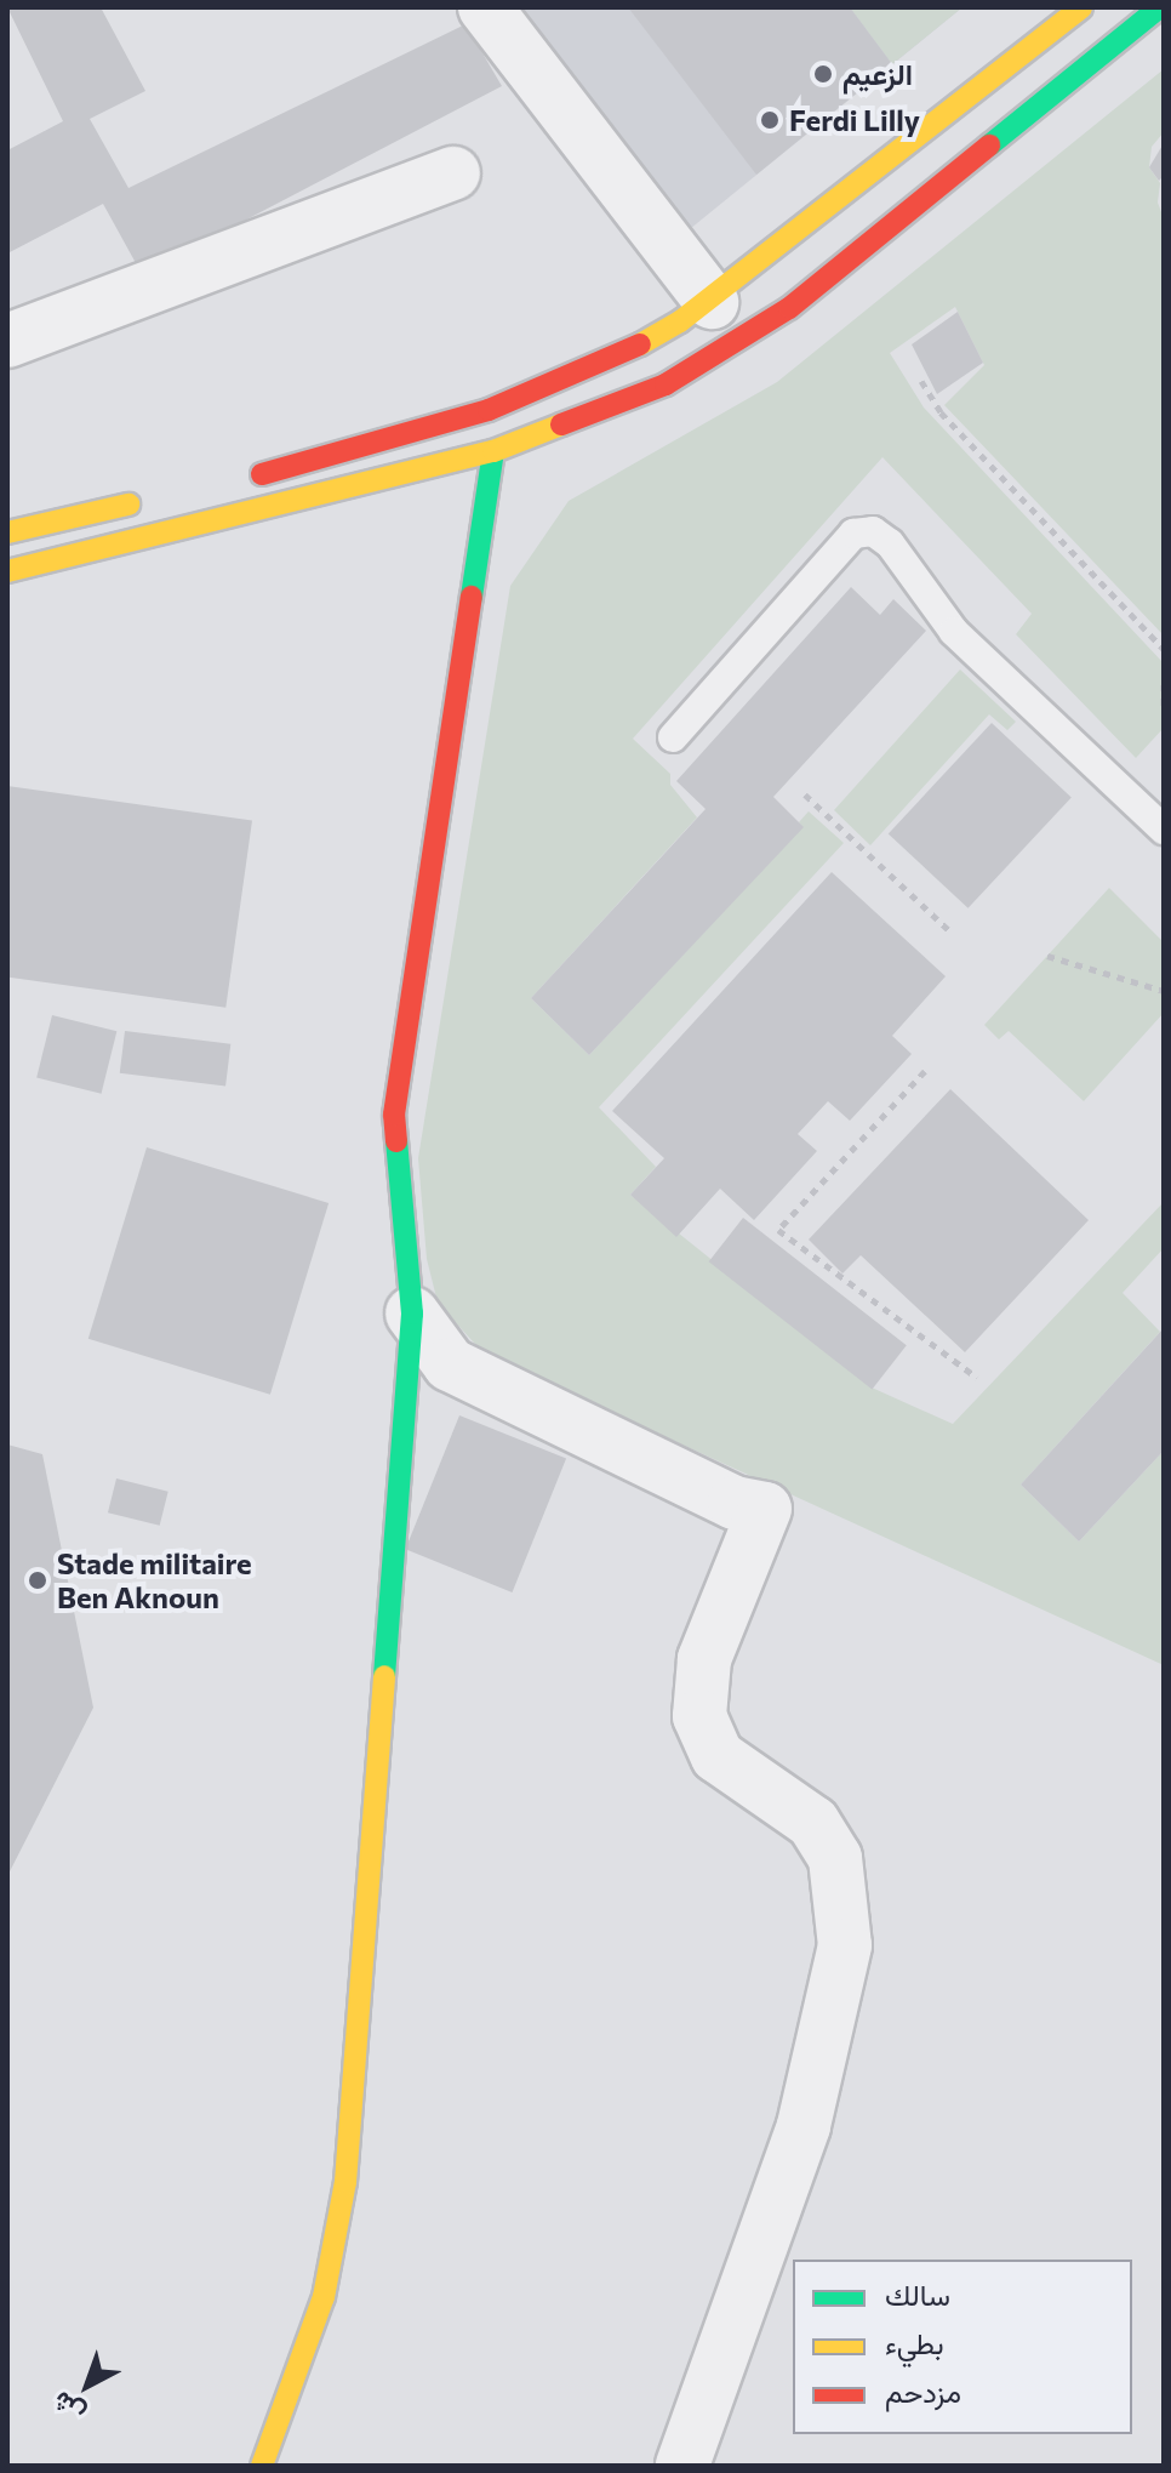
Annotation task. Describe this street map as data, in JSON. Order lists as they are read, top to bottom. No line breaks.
{"places":["الزعيم","Ferdi Lilly","Stade militaire Ben Aknoun"],"legend":["سالك","بطيء","مزدحم"],"north":"bottom left"}
